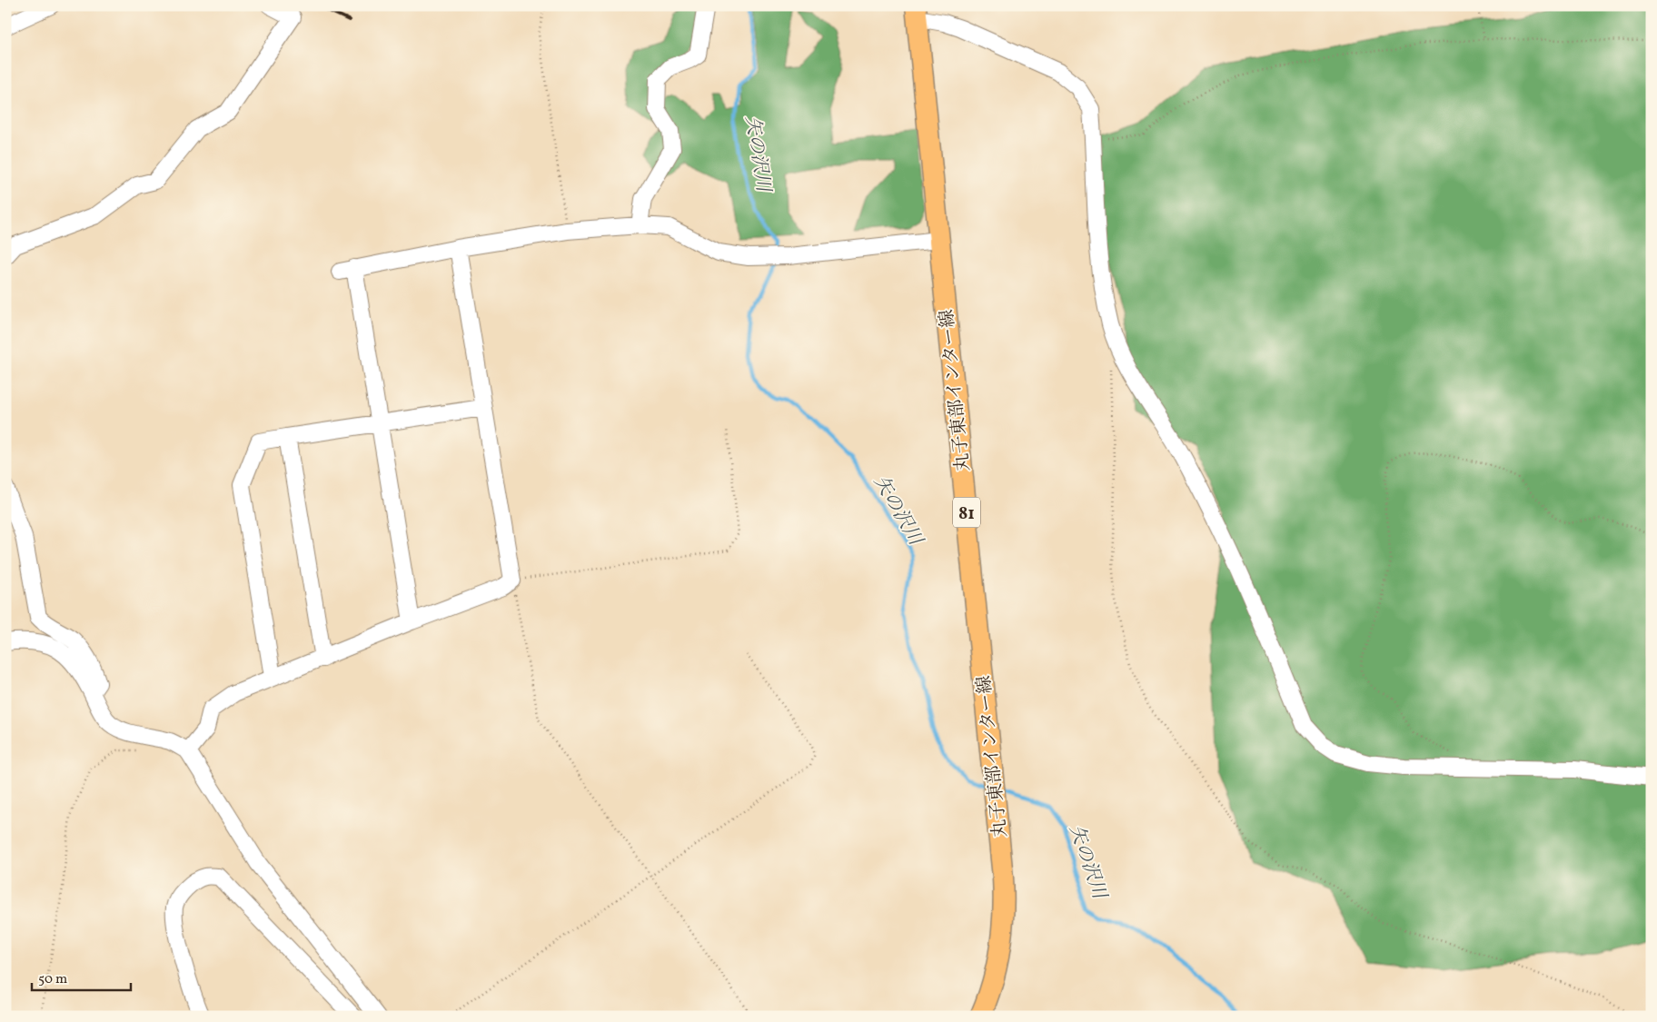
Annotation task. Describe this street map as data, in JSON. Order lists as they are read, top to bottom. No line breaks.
{"streets":{"main road":["丸子東部インター線","81"]},"water":["矢の沢川"],"scale_bar":"50 m"}
